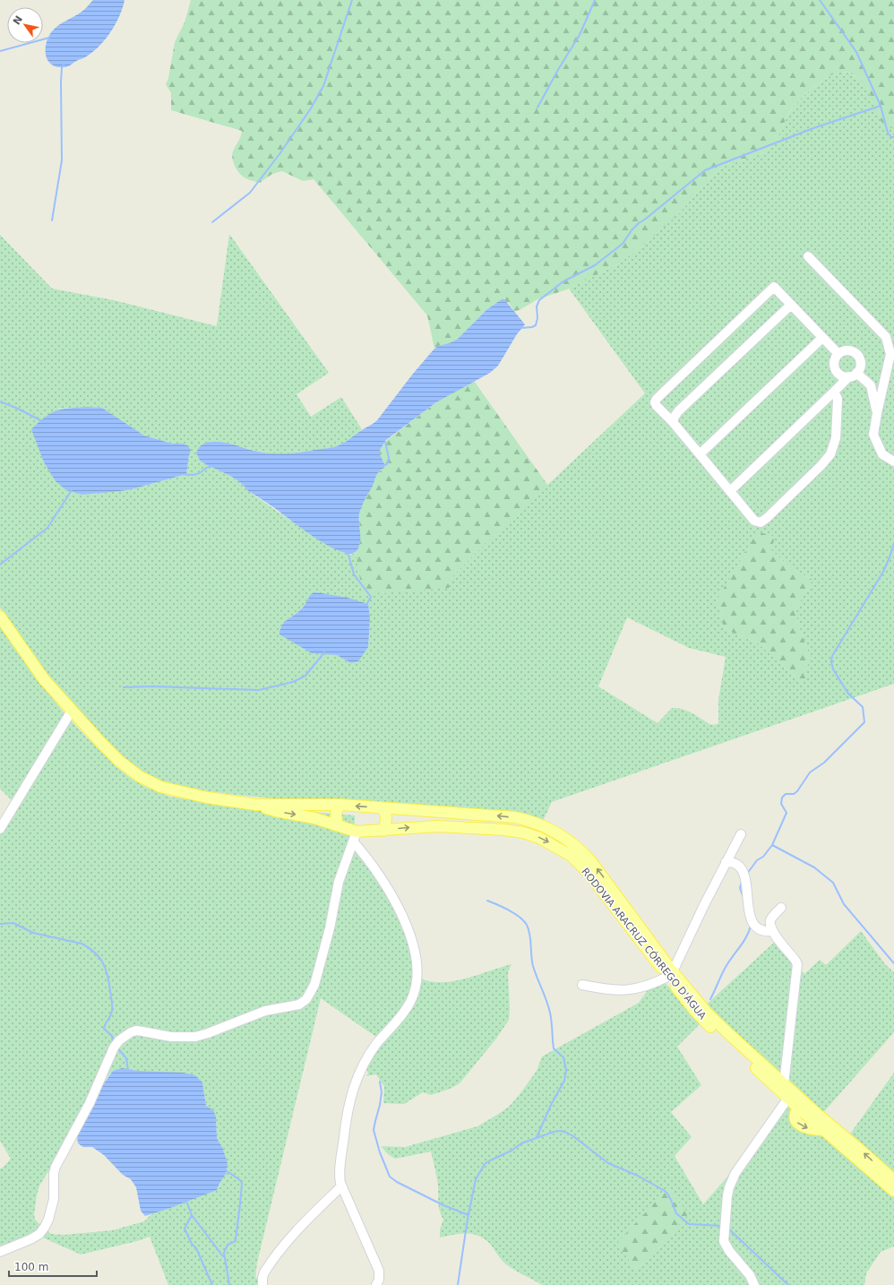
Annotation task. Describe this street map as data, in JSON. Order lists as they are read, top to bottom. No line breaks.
{"streets":{"main road":["RODOVIA ARACRUZ CÓRREGO D'ÁGUA"]},"scale_bar":"100 m","north":"top left"}
